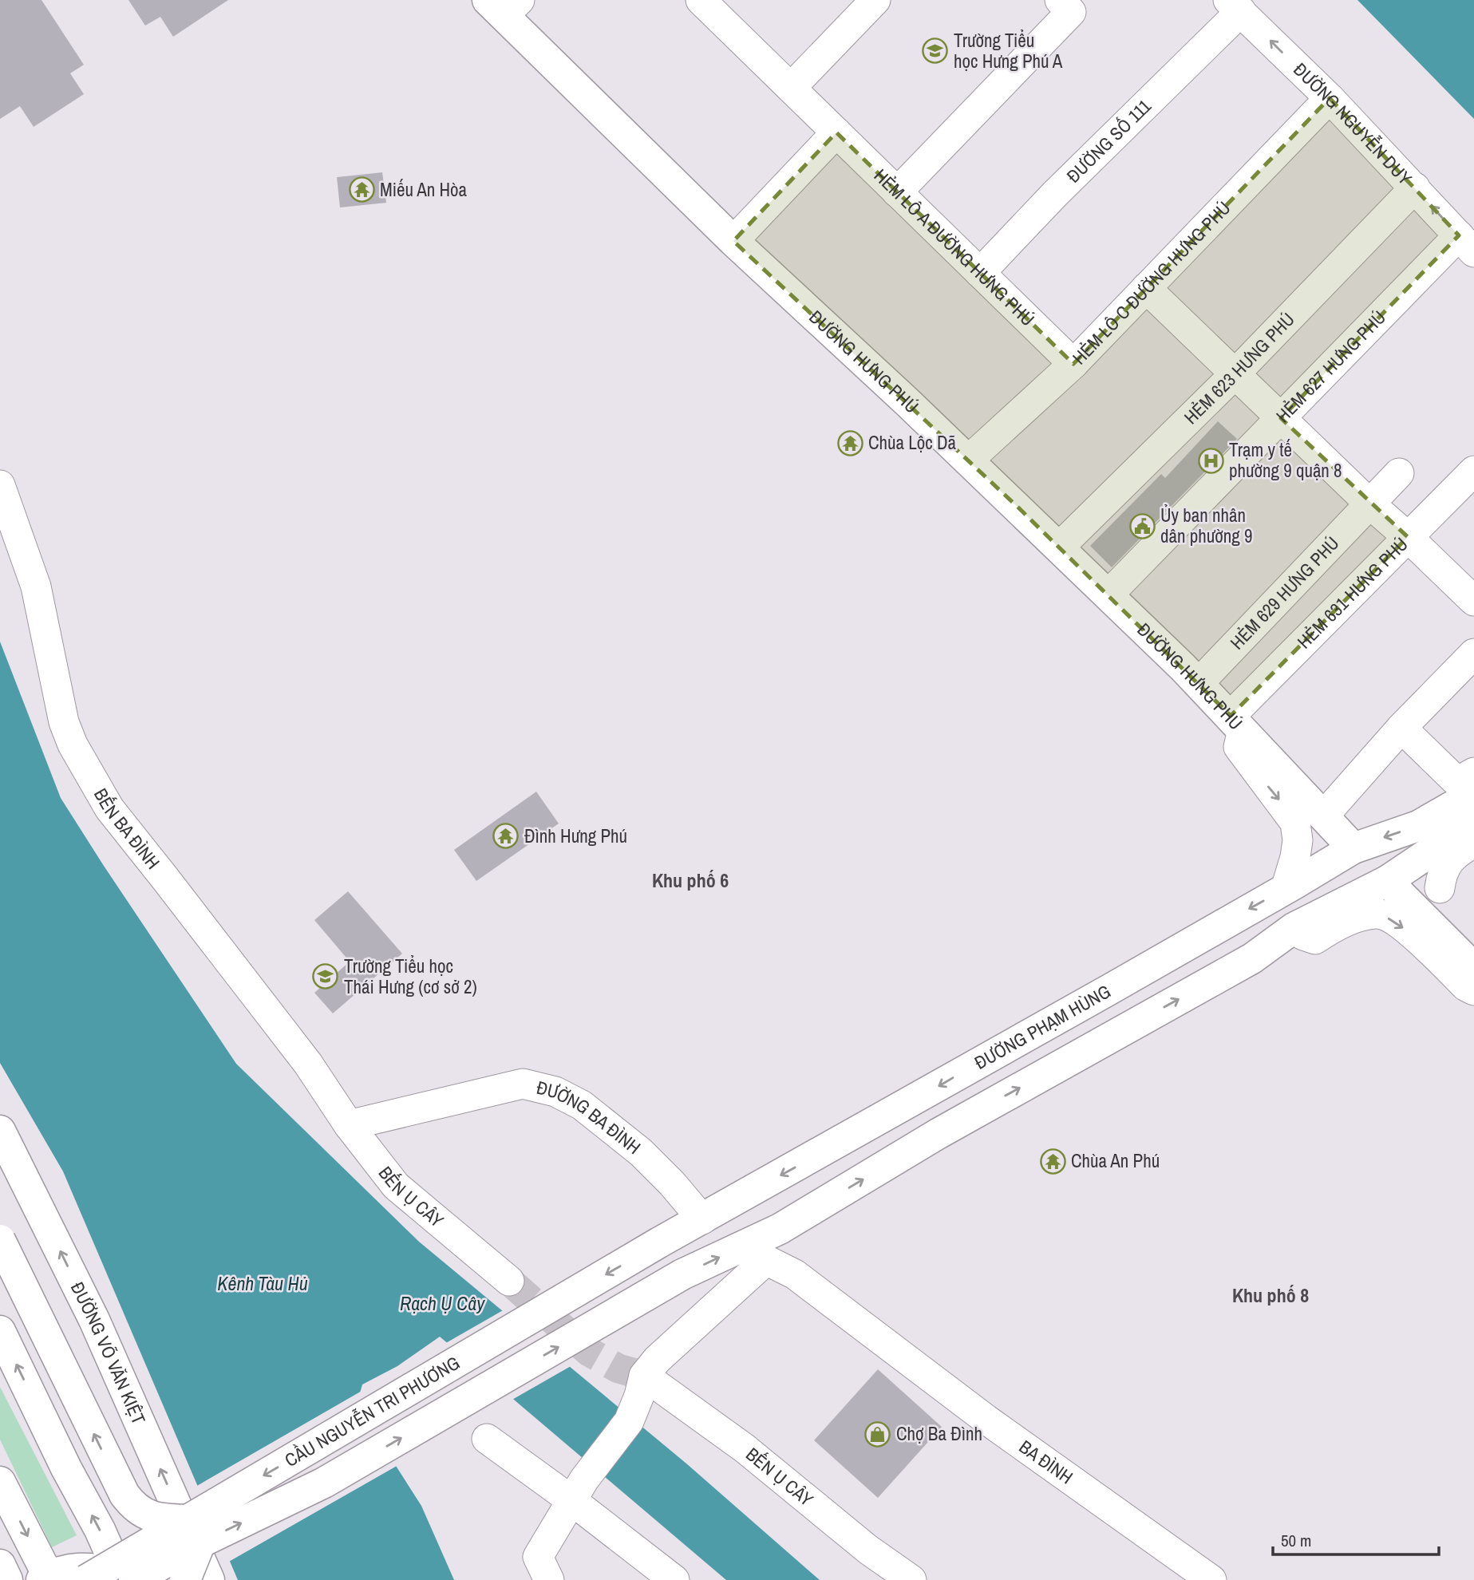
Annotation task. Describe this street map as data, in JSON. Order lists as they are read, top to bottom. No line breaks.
{"streets":{"main road":["ĐƯỜNG HƯNG PHÚ","ĐƯỜNG PHẠM HÙNG","ĐƯỜNG VÕ VĂN KIỆT","CẦU NGUYỄN TRI PHƯƠNG"],"street":["ĐƯỜNG NGUYỄN DUY","ĐƯỜNG SỐ 111","HẺM LÔ A ĐƯỜNG HƯNG PHÚ","HẺM LÔ C ĐƯỜNG HƯNG PHÚ","HẺM 627 HƯNG PHÚ","HẺM 623 HƯNG PHÚ","HẺM 629 HƯNG PHÚ","HẺM 631 HƯNG PHÚ","BẾN BA ĐÌNH","ĐƯỜNG BA ĐÌNH","BẾN Ụ CÂY","BA ĐÌNH"]},"crossings":[["ĐƯỜNG NGUYỄN DUY","ĐƯỜNG SỐ 111"],["ĐƯỜNG NGUYỄN DUY","HẺM LÔ C ĐƯỜNG HƯNG PHÚ"],["ĐƯỜNG NGUYỄN DUY","HẺM 627 HƯNG PHÚ"],["ĐƯỜNG NGUYỄN DUY","HẺM 623 HƯNG PHÚ"],["ĐƯỜNG SỐ 111","HẺM LÔ A ĐƯỜNG HƯNG PHÚ"],["HẺM LÔ A ĐƯỜNG HƯNG PHÚ","HẺM LÔ C ĐƯỜNG HƯNG PHÚ"],["HẺM LÔ C ĐƯỜNG HƯNG PHÚ","ĐƯỜNG HƯNG PHÚ"],["ĐƯỜNG HƯNG PHÚ","HẺM 627 HƯNG PHÚ"],["ĐƯỜNG HƯNG PHÚ","HẺM 623 HƯNG PHÚ"],["ĐƯỜNG HƯNG PHÚ","HẺM 629 HƯNG PHÚ"],["ĐƯỜNG HƯNG PHÚ","HẺM 631 HƯNG PHÚ"],["ĐƯỜNG HƯNG PHÚ","ĐƯỜNG PHẠM HÙNG"],["BẾN BA ĐÌNH","ĐƯỜNG BA ĐÌNH"],["BẾN BA ĐÌNH","BẾN Ụ CÂY"],["ĐƯỜNG PHẠM HÙNG","ĐƯỜNG BA ĐÌNH"],["ĐƯỜNG PHẠM HÙNG","CẦU NGUYỄN TRI PHƯƠNG"],["ĐƯỜNG BA ĐÌNH","BẾN Ụ CÂY"],["CẦU NGUYỄN TRI PHƯƠNG","BA ĐÌNH"]],"districts":["Khu phố 6","Khu phố 8"],"water":["Kênh Tàu Hủ","Rạch Ụ Cây"],"places":{"school or university":["Trường Tiểu học Hưng Phú A","Trường Tiểu học Thái Hưng (cơ sở 2)"],"temple":["Miếu An Hòa","Chùa Lộc Dã","Đình Hưng Phú","Chùa An Phú"],"hospital":["Trạm y tế phường 9 quận 8"],"public building":["Ủy ban nhân dân phường 9"],"shop":["Chợ Ba Đình"]},"scale_bar":"50 m"}
